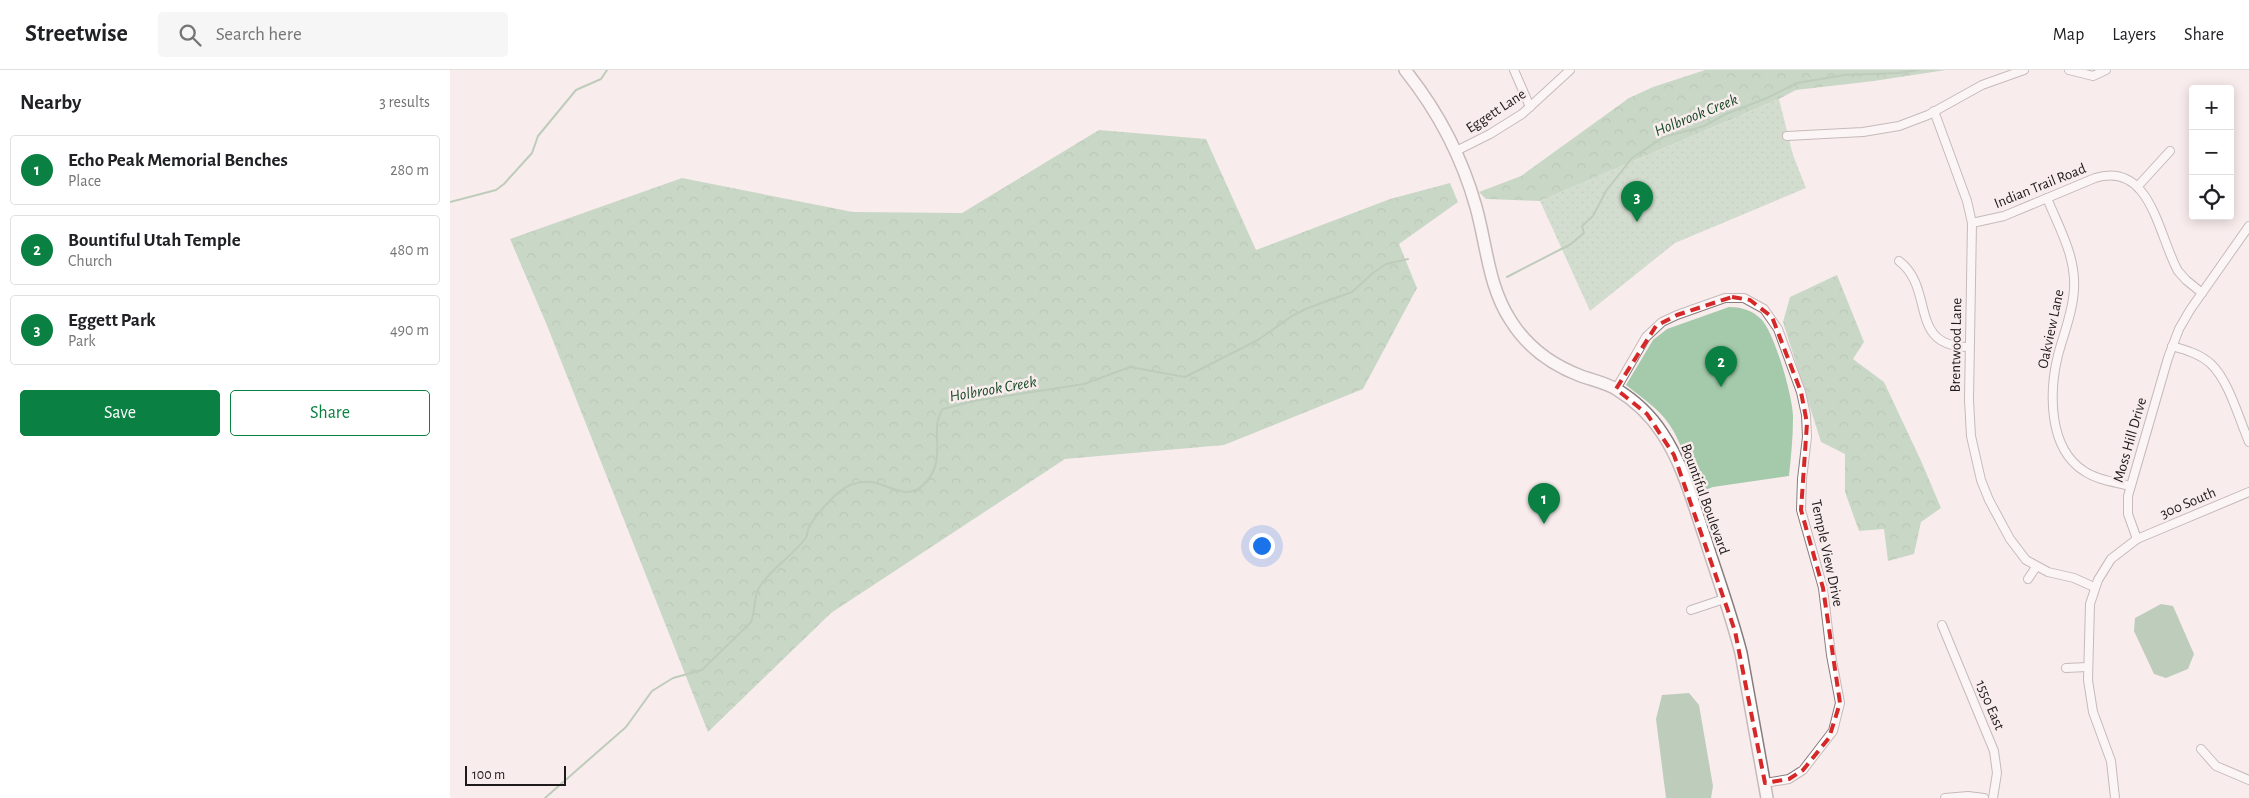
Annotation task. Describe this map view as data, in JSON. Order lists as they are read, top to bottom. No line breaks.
{"streets":{"main road":["Bountiful Boulevard"],"street":["Eggett Lane","Indian Trail Road","Oakview Lane","Brentwood Lane","Moss Hill Drive","300 South","Temple View Drive","1550 East"]},"crossings":[["Eggett Lane","Bountiful Boulevard"],["Indian Trail Road","Oakview Lane"],["Indian Trail Road","Brentwood Lane"],["Oakview Lane","Moss Hill Drive"],["Moss Hill Drive","300 South"],["Bountiful Boulevard","Temple View Drive"]],"water":["Holbrook Creek"],"scale_bar":"100 m","page":{"header":"Streetwise","search":"Search here","nav":["Map","Layers","Share"],"heading":["Nearby","3 results"],"map_buttons":["+","−"],"list":[{"mark":"1","name":"Echo Peak Memorial Benches","note":"Place","value":"280 m"},{"mark":"2","name":"Bountiful Utah Temple","note":"Church","value":"480 m"},{"mark":"3","name":"Eggett Park","note":"Park","value":"490 m"}],"pins":["3","2","1"],"buttons":["Save","Share"],"scale":"100 m"}}
